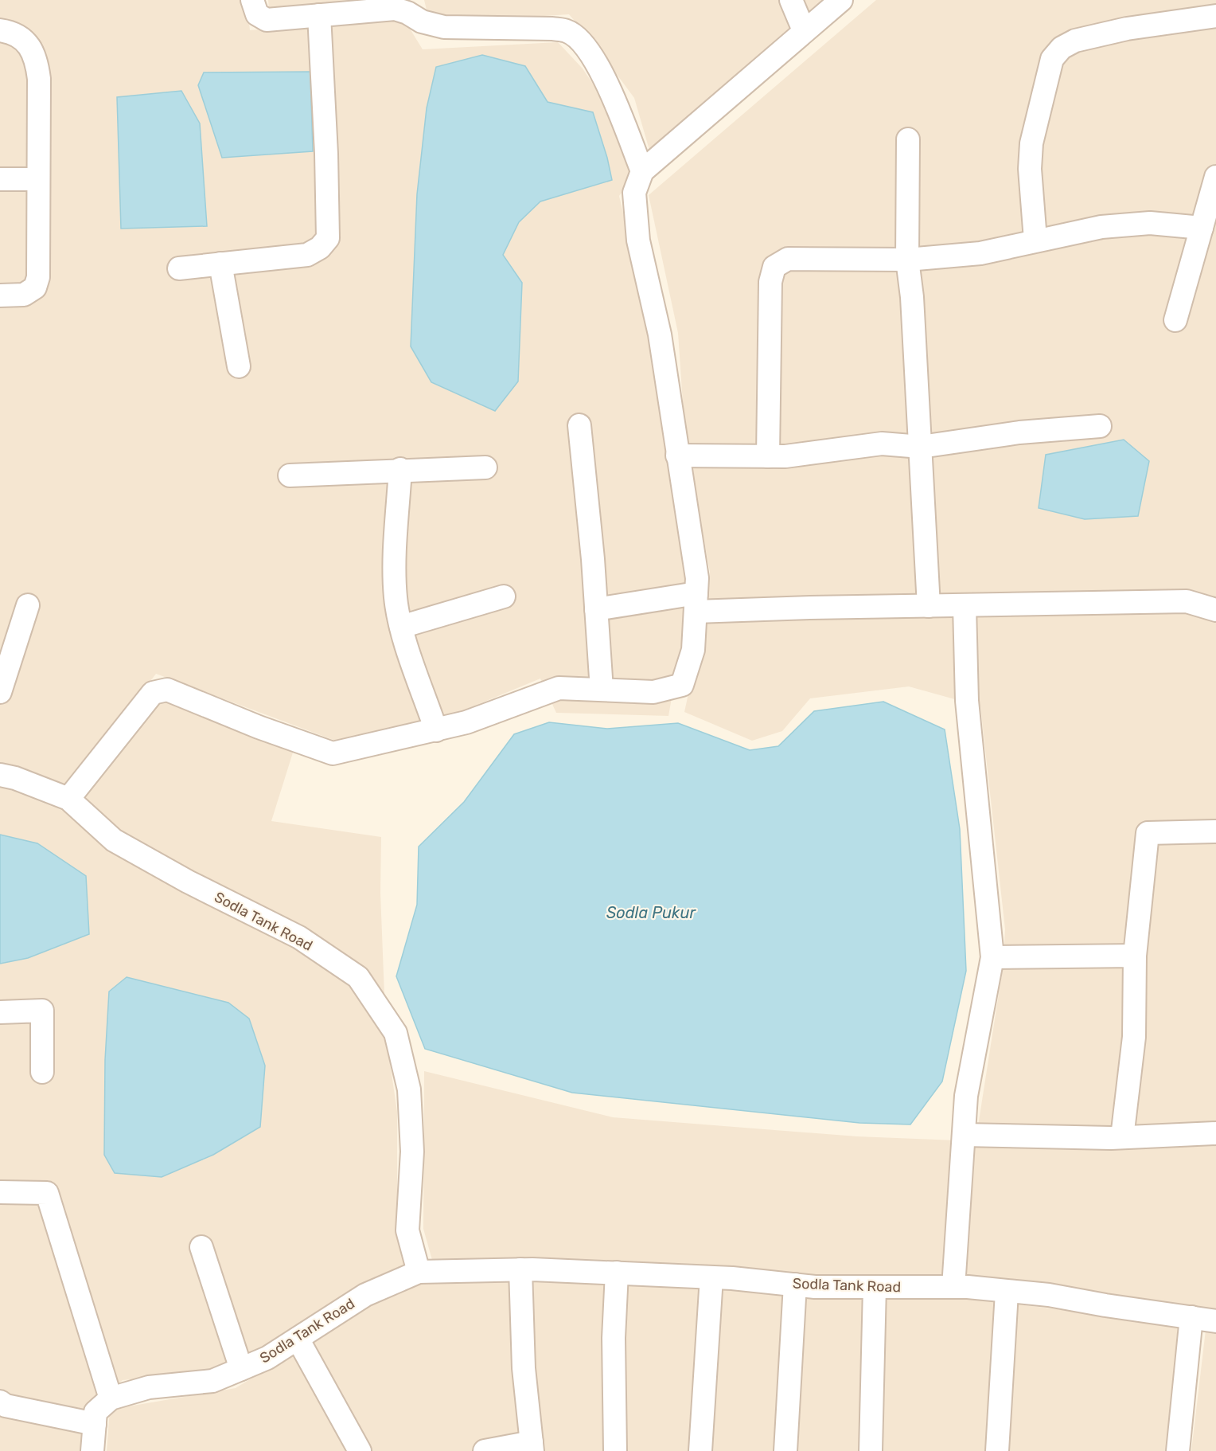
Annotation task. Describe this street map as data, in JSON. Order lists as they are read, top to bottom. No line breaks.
{"streets":{"street":["Sodla Tank Road"]},"water":["Sodla Pukur"]}
